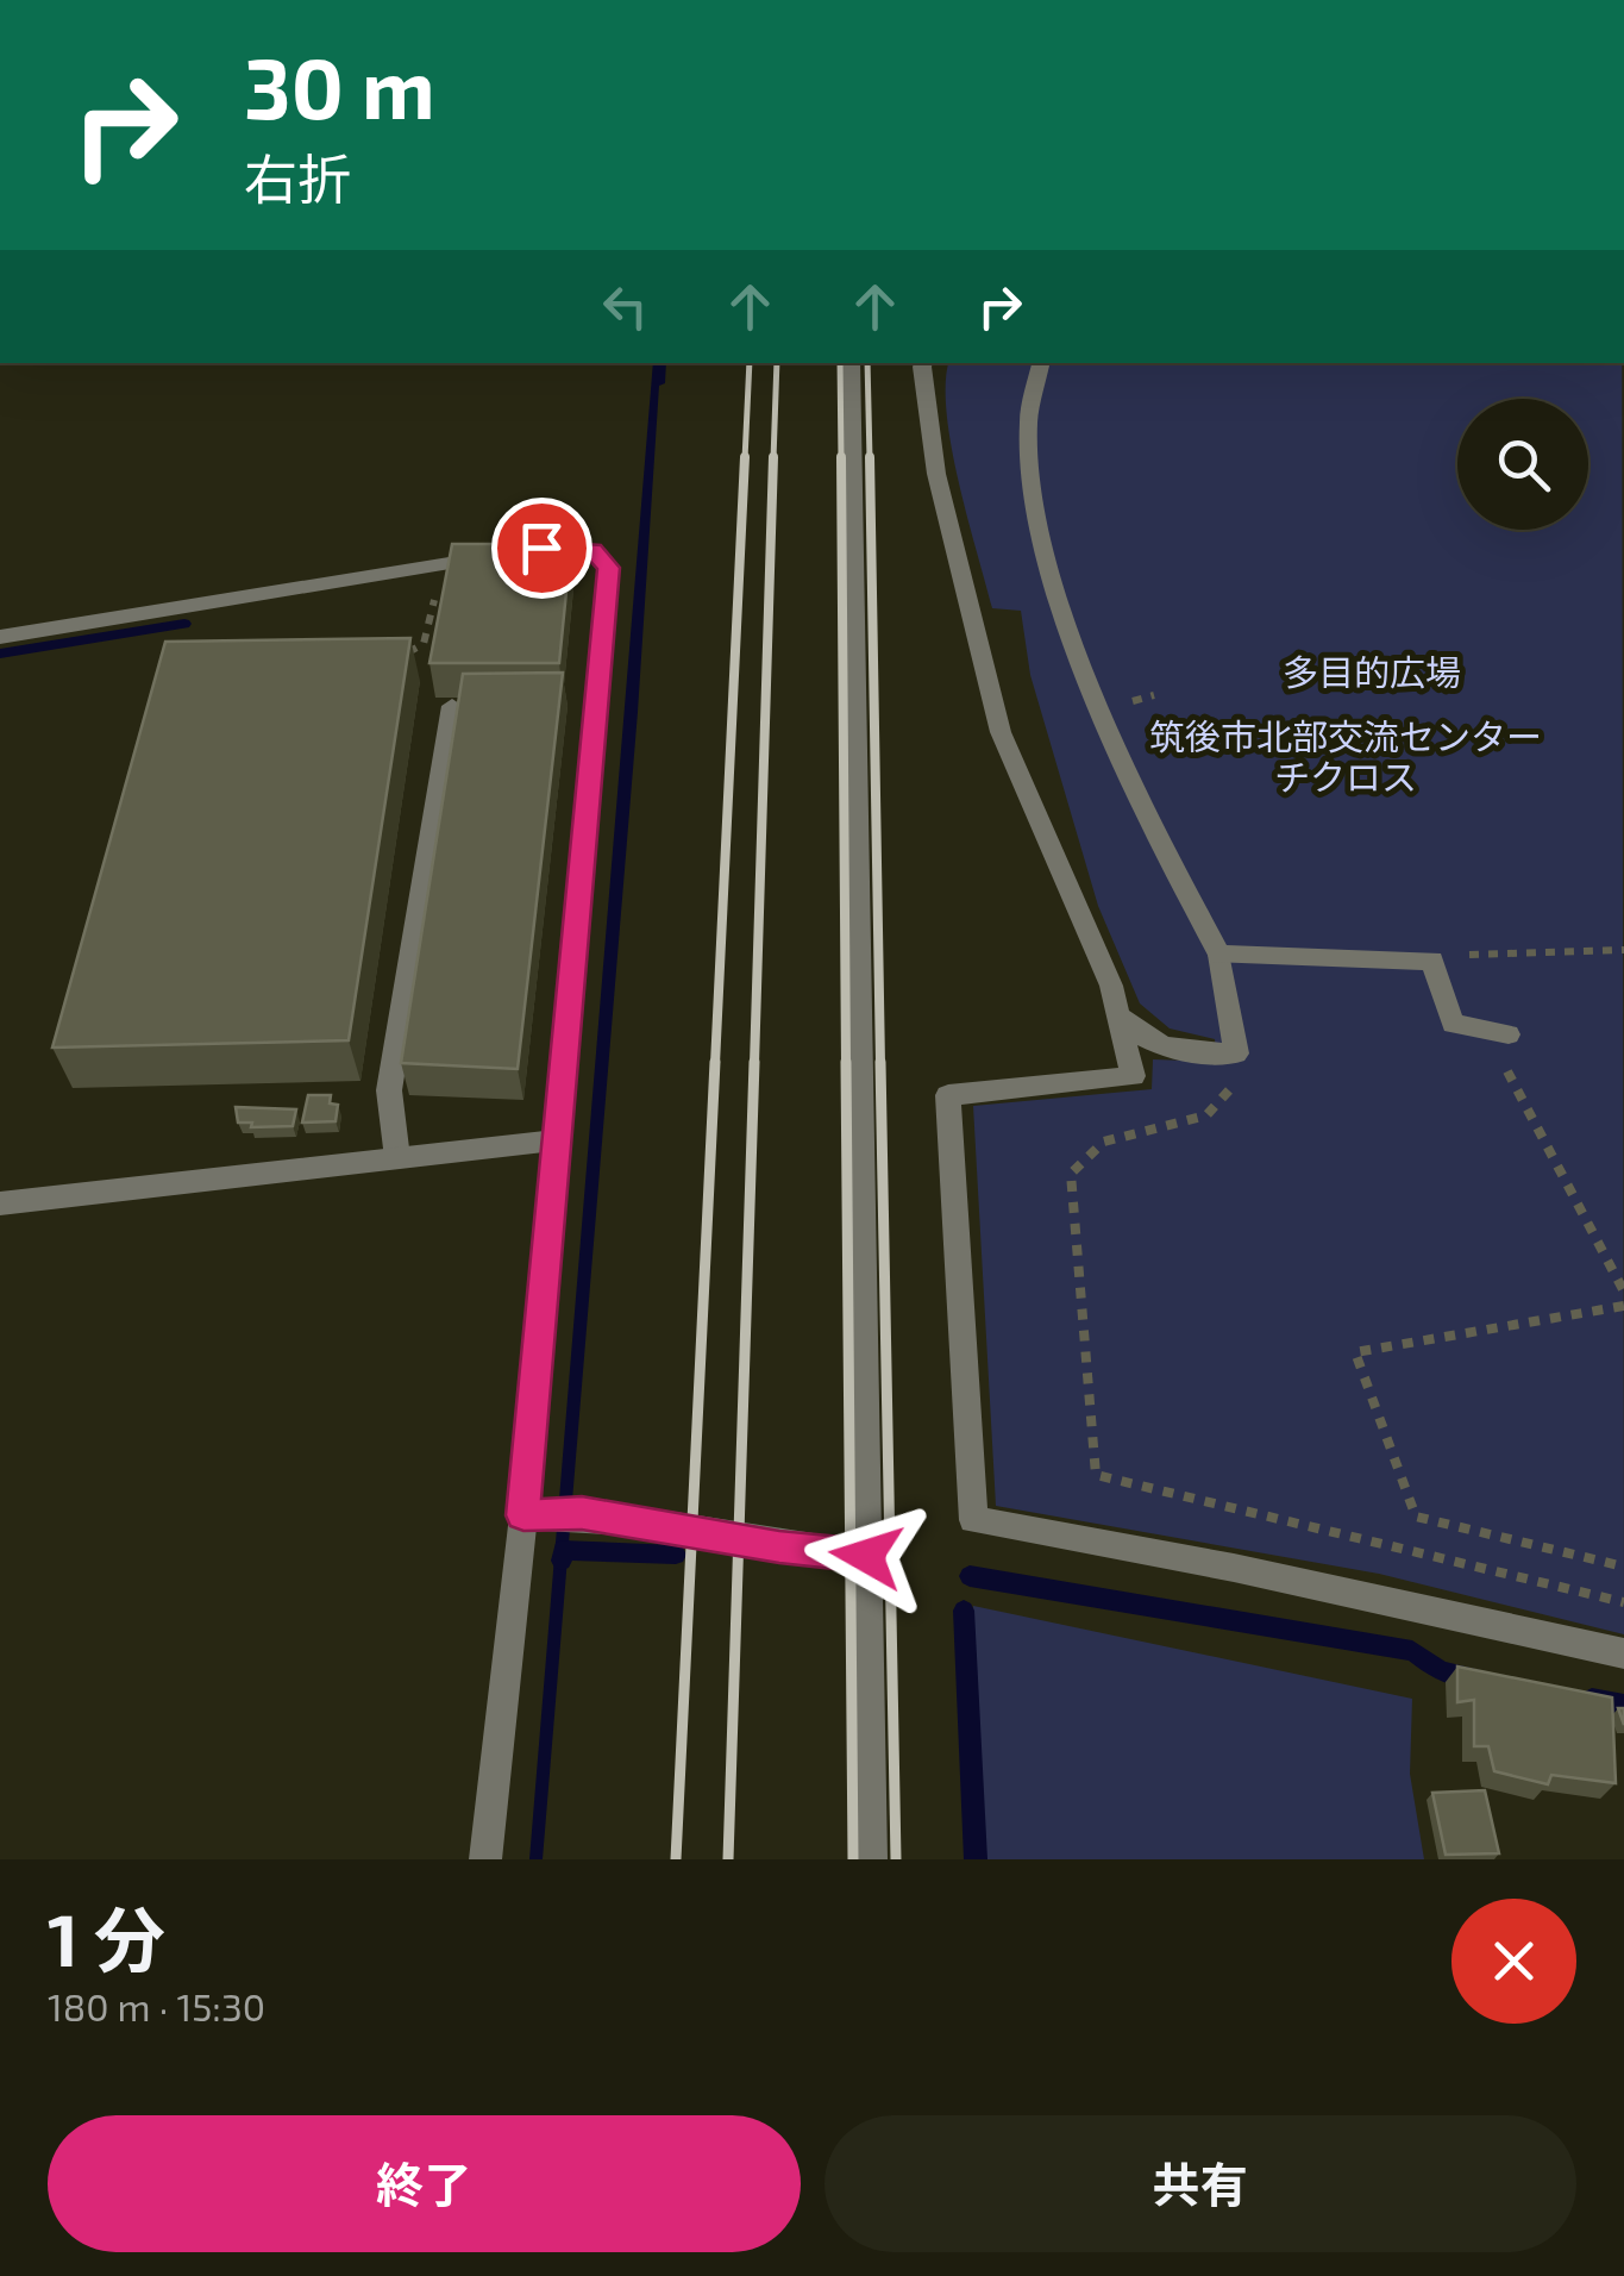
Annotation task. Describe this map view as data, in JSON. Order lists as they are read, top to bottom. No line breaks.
{"parks":["多目的広場","筑後市北部交流センター チクロス"],"page":{"turn":["30 m","右折"],"heading":["1 分","180 m · 15:30"],"buttons":["終了","共有"]}}
